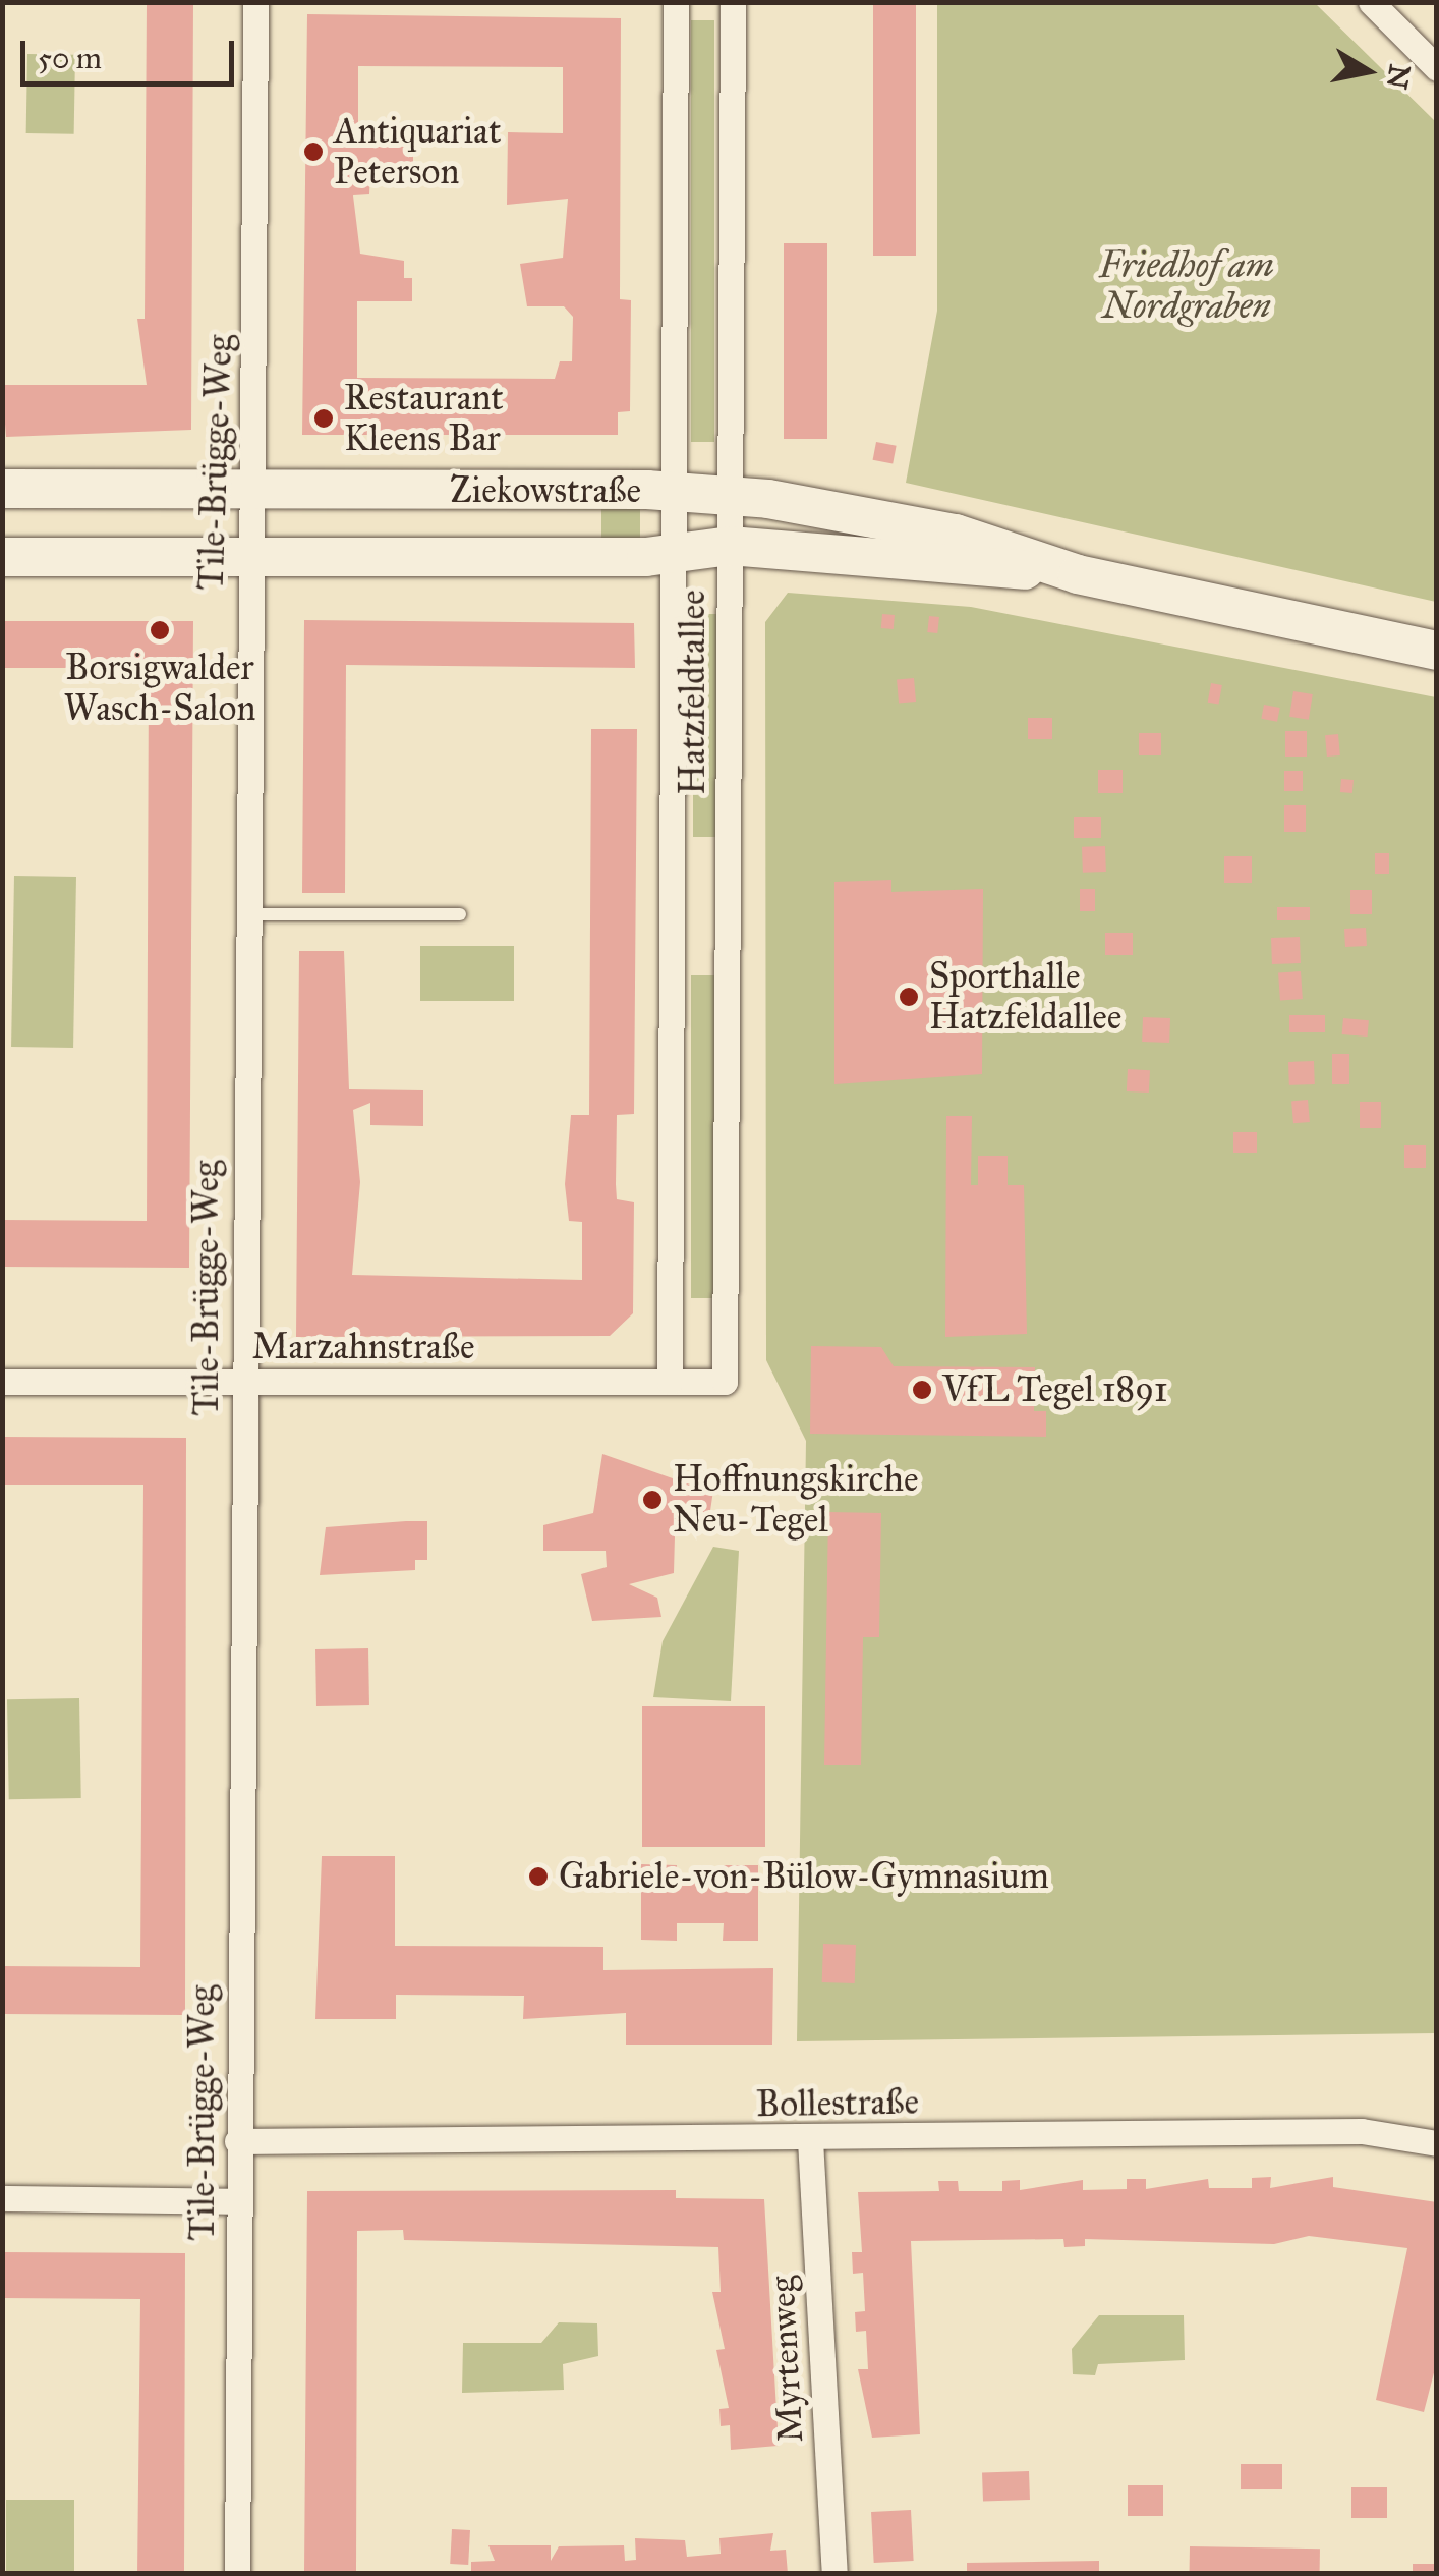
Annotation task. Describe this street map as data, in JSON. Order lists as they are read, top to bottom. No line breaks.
{"streets":{"street":["Tile-Brügge-Weg","Ziekowstraße","Hatzfeldtallee","Marzahnstraße","Bollestraße","Myrtenweg"]},"crossings":[["Tile-Brügge-Weg","Ziekowstraße"],["Tile-Brügge-Weg","Marzahnstraße"],["Tile-Brügge-Weg","Bollestraße"],["Ziekowstraße","Hatzfeldtallee"],["Hatzfeldtallee","Marzahnstraße"],["Bollestraße","Myrtenweg"]],"parks":["Friedhof am Nordgraben"],"places":["Antiquariat Peterson","Restaurant Kleens Bar","Borsigwalder Wasch-Salon","Sporthalle Hatzfeldallee","VfL Tegel 1891","Hoffnungskirche Neu-Tegel","Gabriele-von-Bülow-Gymnasium"],"scale_bar":"50 m","north":"right"}
